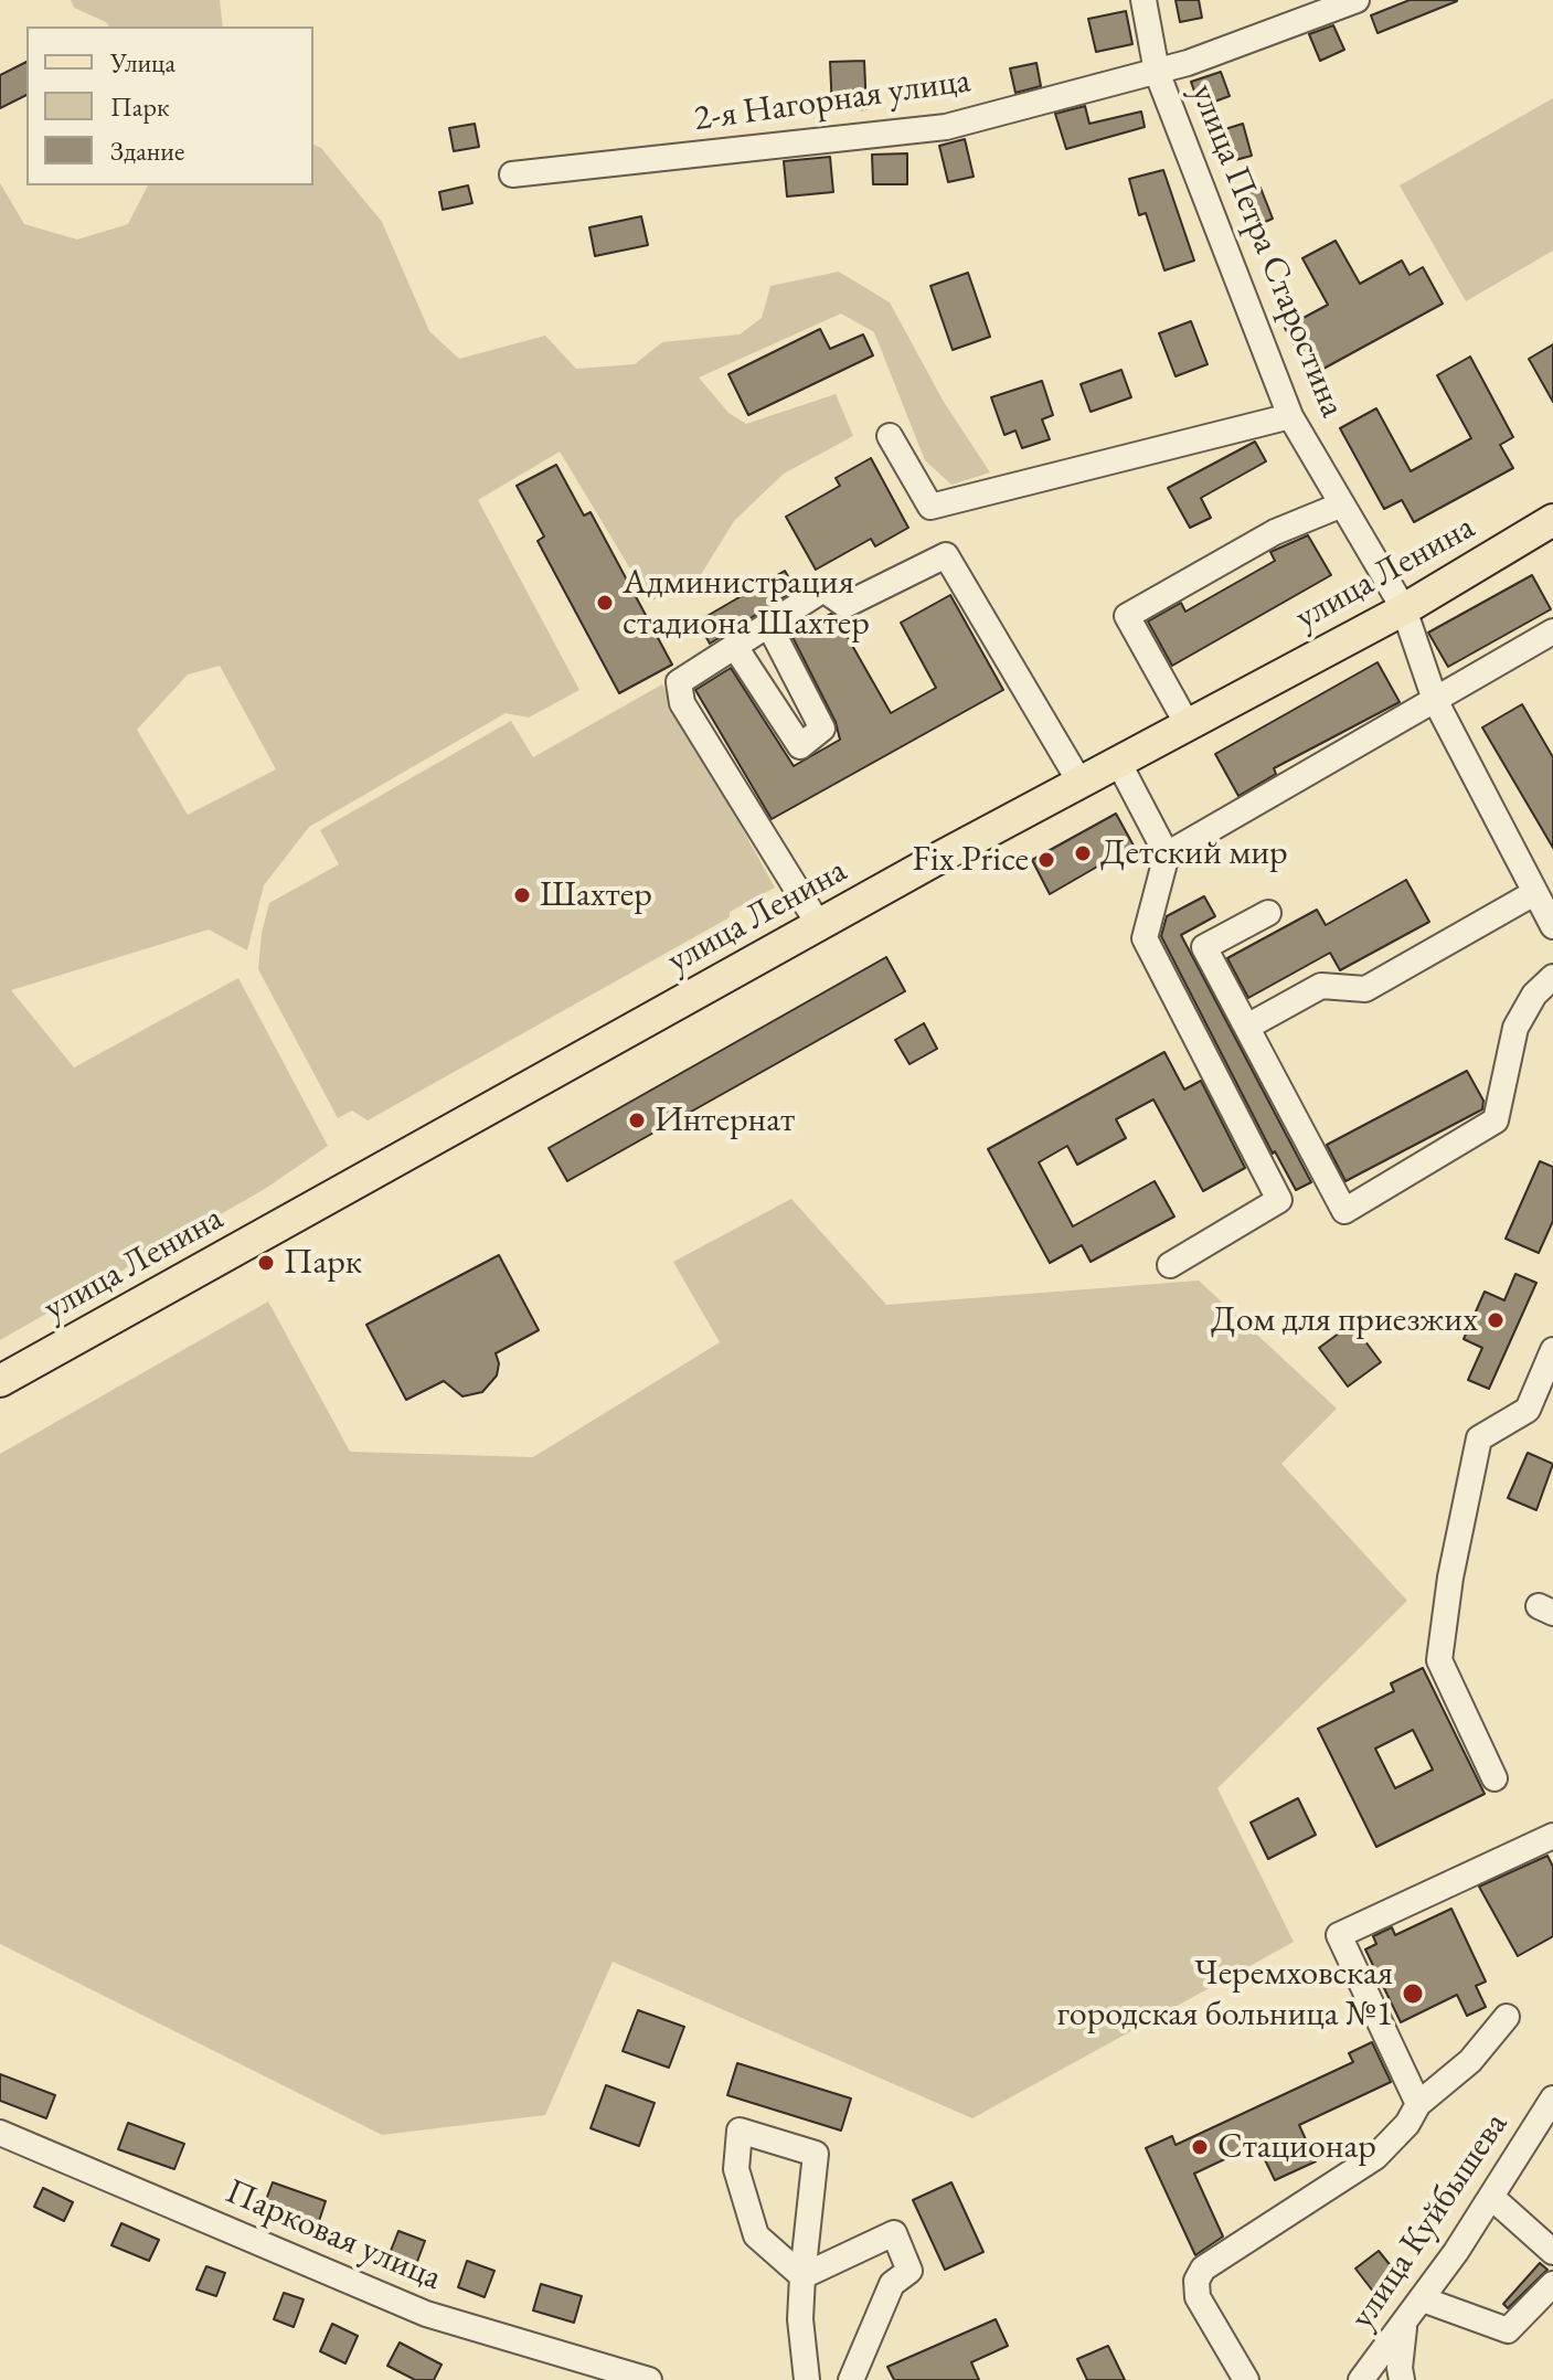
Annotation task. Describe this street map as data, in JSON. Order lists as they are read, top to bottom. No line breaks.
{"streets":{"main road":["улица Ленина"],"street":["2-я Нагорная улица","улица Петра Старостина","улица Куйбышева","Парковая улица"]},"crossings":[["2-я Нагорная улица","улица Петра Старостина"],["улица Петра Старостина","улица Ленина"]],"places":["Администрация стадиона Шахтер","Детский мир","Fix Price","Шахтер","Интернат","Парк","Дом для приезжих","Черемховская городская больница №1","Стационар"],"legend":["Улица","Парк","Здание"]}
